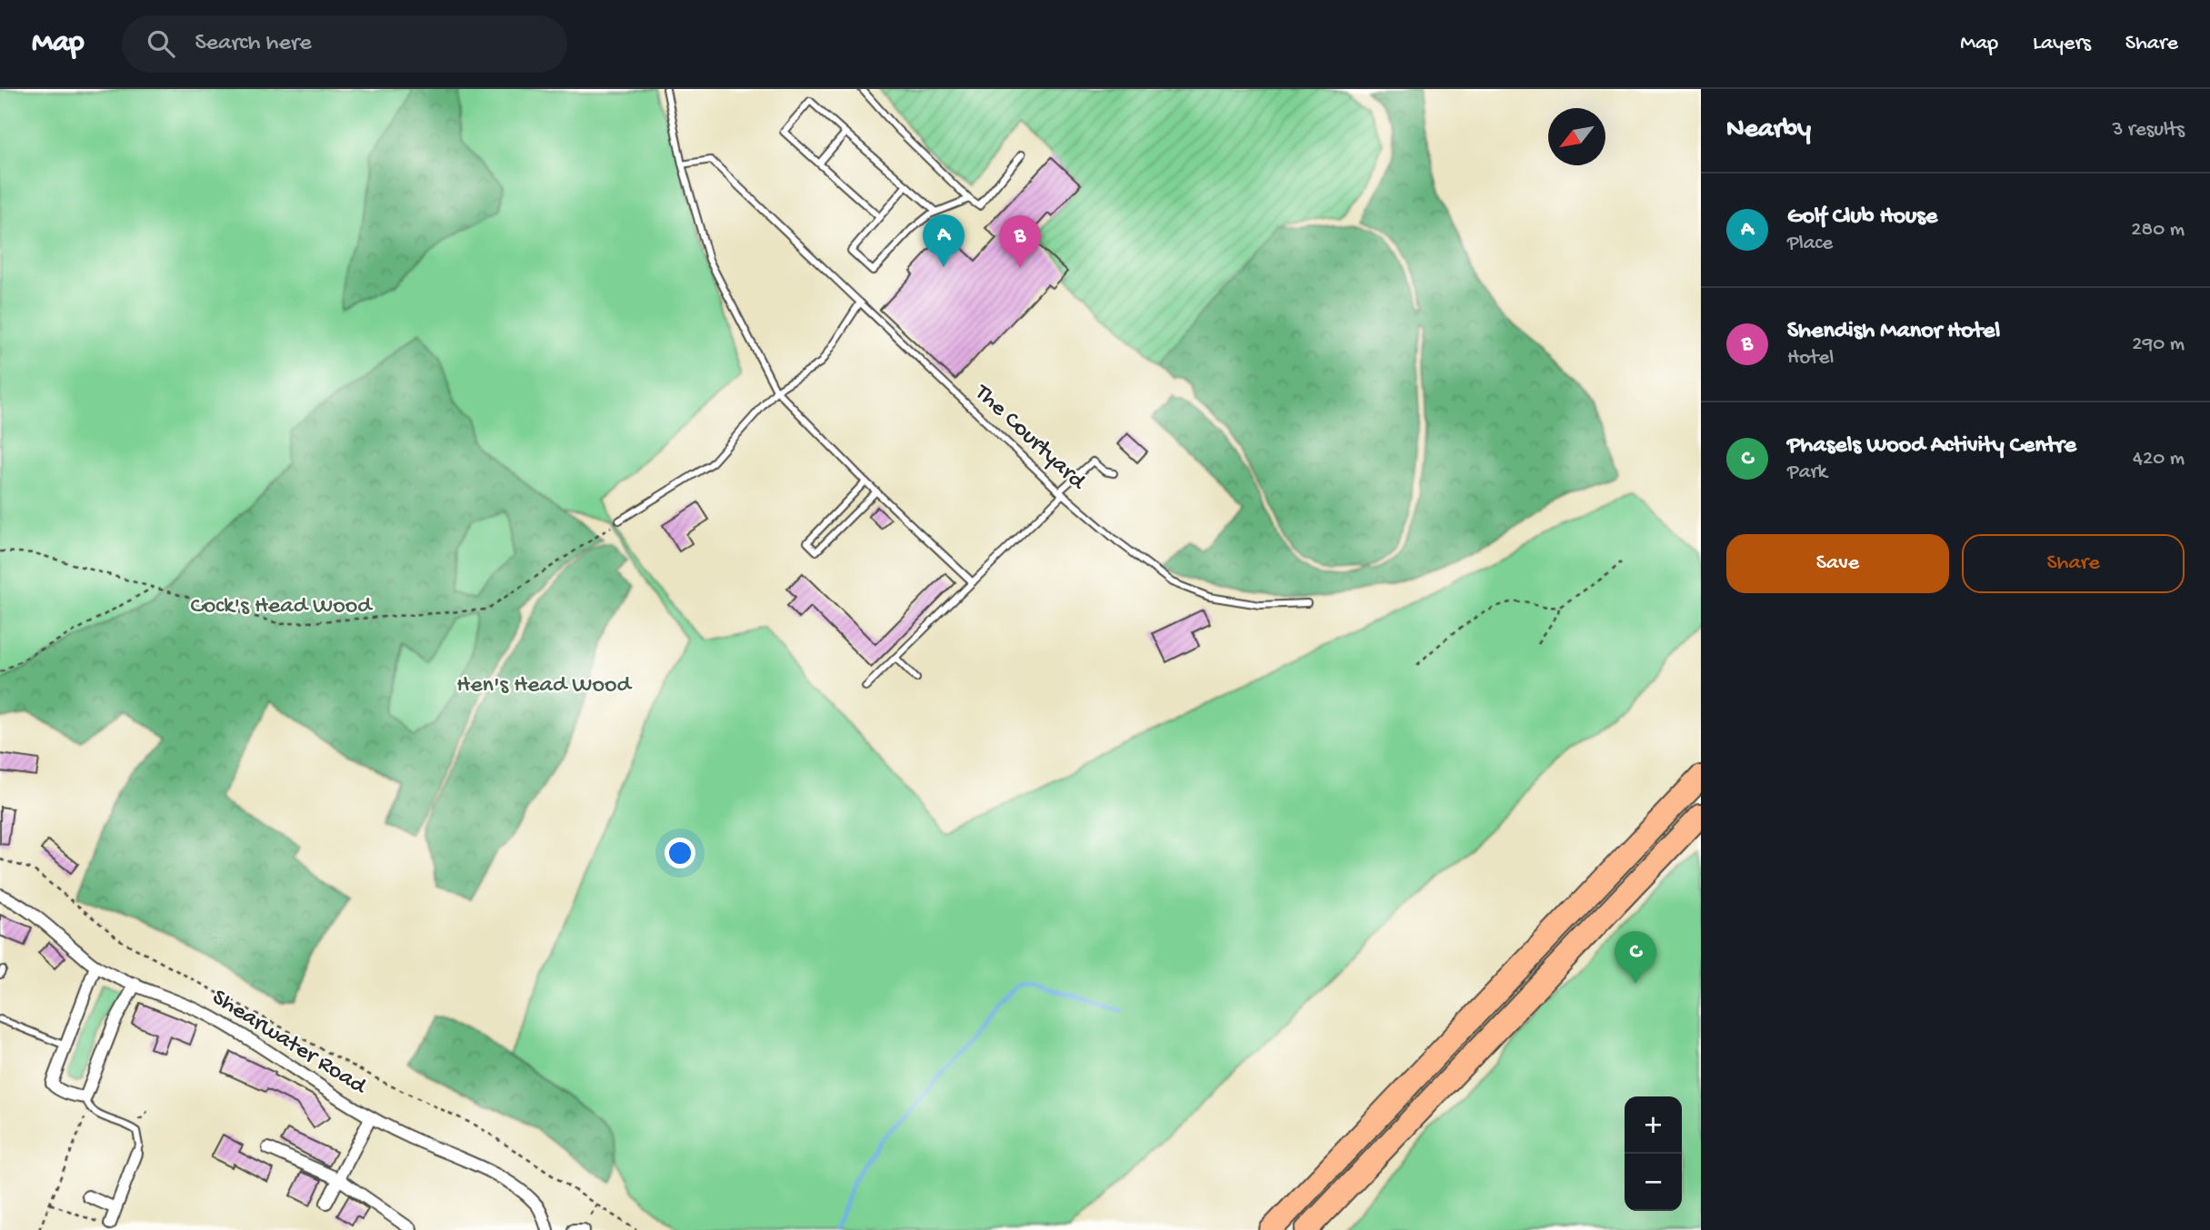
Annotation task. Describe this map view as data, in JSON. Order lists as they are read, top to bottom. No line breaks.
{"streets":{"street":["Shearwater Road"],"lane":["The Courtyard"]},"parks":["Cock's Head Wood","Hen's Head Wood"],"north":"bottom left","page":{"header":"Map","search":"Search here","nav":["Map","Layers","Share"],"heading":["Nearby","3 results"],"list":[{"mark":"A","name":"Golf Club House","note":"Place","value":"280 m"},{"mark":"B","name":"Shendish Manor Hotel","note":"Hotel","value":"290 m"},{"mark":"C","name":"Phasels Wood Activity Centre","note":"Park","value":"420 m"}],"pins":["A","B","C"],"buttons":["Save","Share"],"map_buttons":["+","−"]}}
